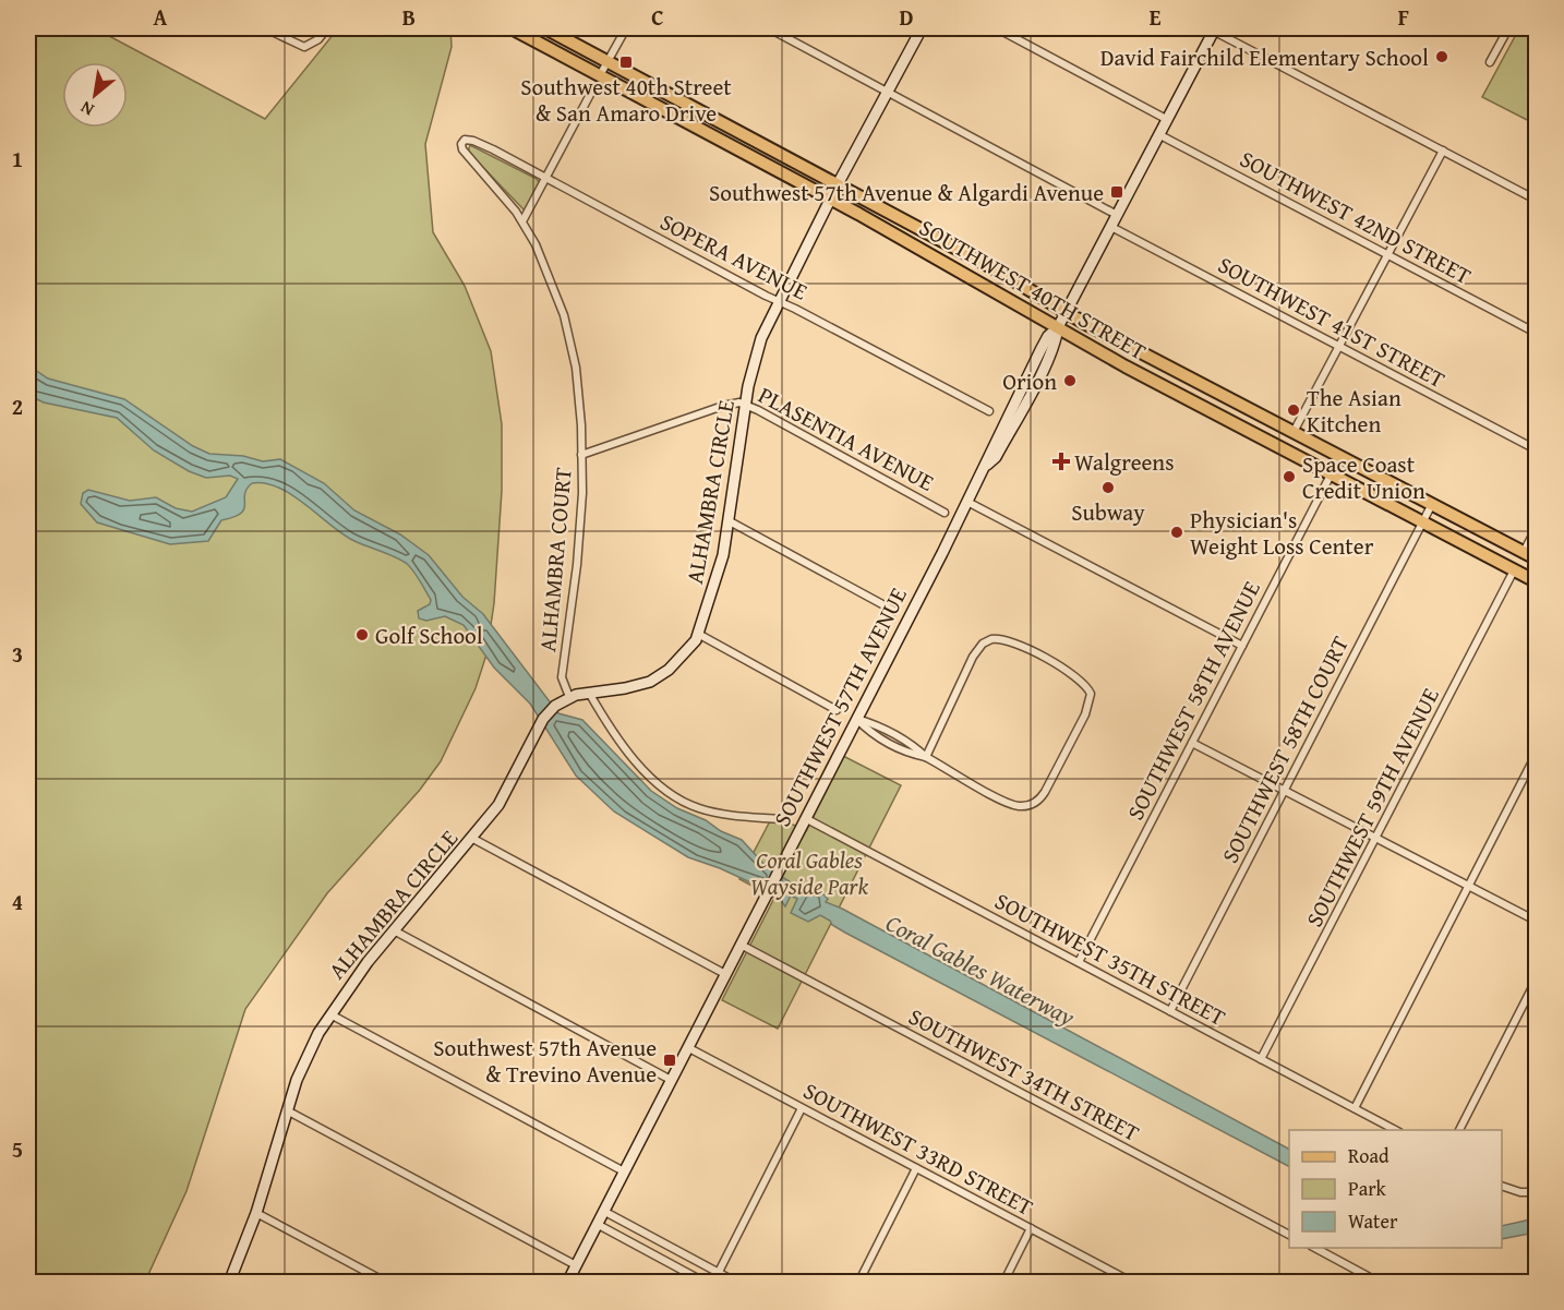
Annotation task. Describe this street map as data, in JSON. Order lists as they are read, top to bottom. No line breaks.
{"streets":{"main road":["SOUTHWEST 40TH STREET","ALHAMBRA CIRCLE","SOUTHWEST 57TH AVENUE"],"street":["SOUTHWEST 42ND STREET","SOPERA AVENUE","SOUTHWEST 41ST STREET","PLASENTIA AVENUE","ALHAMBRA COURT","SOUTHWEST 58TH AVENUE","SOUTHWEST 58TH COURT","SOUTHWEST 59TH AVENUE","SOUTHWEST 35TH STREET","SOUTHWEST 34TH STREET","SOUTHWEST 33RD STREET"]},"crossings":[["SOUTHWEST 42ND STREET","SOUTHWEST 57TH AVENUE"],["SOPERA AVENUE","ALHAMBRA CIRCLE"],["SOPERA AVENUE","ALHAMBRA COURT"],["SOUTHWEST 40TH STREET","ALHAMBRA CIRCLE"],["SOUTHWEST 40TH STREET","SOUTHWEST 58TH AVENUE"],["SOUTHWEST 40TH STREET","SOUTHWEST 57TH AVENUE"],["SOUTHWEST 40TH STREET","SOUTHWEST 58TH COURT"],["SOUTHWEST 40TH STREET","SOUTHWEST 59TH AVENUE"],["SOUTHWEST 41ST STREET","SOUTHWEST 57TH AVENUE"],["PLASENTIA AVENUE","ALHAMBRA CIRCLE"],["PLASENTIA AVENUE","ALHAMBRA COURT"],["ALHAMBRA CIRCLE","ALHAMBRA COURT"],["SOUTHWEST 58TH AVENUE","SOUTHWEST 35TH STREET"],["SOUTHWEST 57TH AVENUE","SOUTHWEST 35TH STREET"],["SOUTHWEST 57TH AVENUE","SOUTHWEST 34TH STREET"],["SOUTHWEST 57TH AVENUE","SOUTHWEST 33RD STREET"],["SOUTHWEST 58TH COURT","SOUTHWEST 35TH STREET"],["SOUTHWEST 59TH AVENUE","SOUTHWEST 35TH STREET"]],"water":["Coral Gables Waterway"],"parks":["Coral Gables Wayside Park"],"places":{"other":["David Fairchild Elementary School","Orion","The Asian Kitchen","Space Coast Credit Union","Subway","Physician's Weight Loss Center","Golf School"],"transit":["Southwest 40th Street & San Amaro Drive","Southwest 57th Avenue & Algardi Avenue","Southwest 57th Avenue & Trevino Avenue"],"health":["Walgreens"]},"legend":["Road","Park","Water"],"north":"bottom left","grid":{"columns":["A","B","C","D","E","F"],"rows":["1","2","3","4","5"]}}
